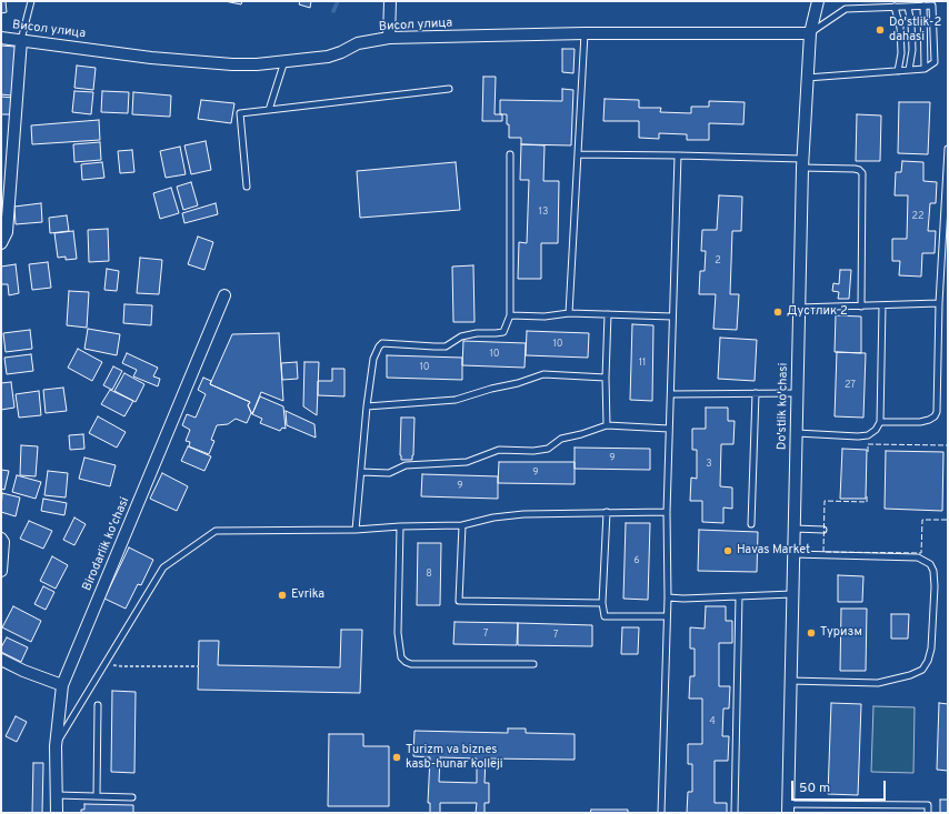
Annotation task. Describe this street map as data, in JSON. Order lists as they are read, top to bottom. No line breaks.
{"streets":{"street":["Висол улица","Do'stlik ko'chasi","Birodarlik ko'chasi"]},"crossings":[["Висол улица","Do'stlik ko'chasi"]],"places":["Do'stlik-2 dahasi","Дустлик 2","Havas Market","Evrika","Туризм","Turizm va biznes kasb-hunar kolleji"],"house_numbers":["13","22","2","10","10","11","10","27","9","3","9","9","6","8","7","7","4"],"scale_bar":"50 m"}
